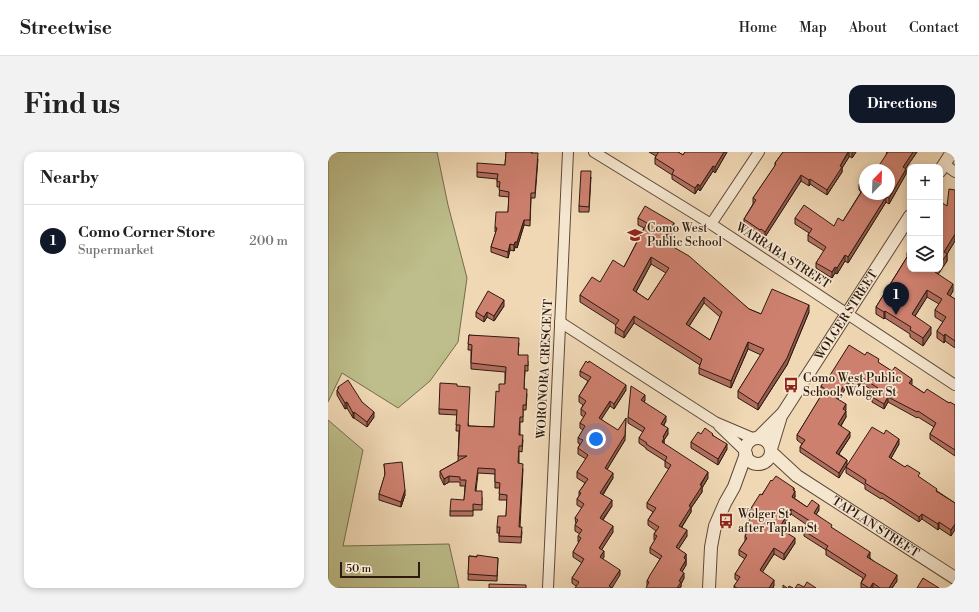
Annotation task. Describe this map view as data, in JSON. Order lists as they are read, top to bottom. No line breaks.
{"streets":{"street":["WARRABA STREET","WOLGER STREET","WORONORA CRESCENT","TAPLAN STREET"]},"crossings":[["WARRABA STREET","WOLGER STREET"],["WOLGER STREET","TAPLAN STREET"]],"places":{"school or university":["Como West Public School"],"bus stop":["Como West Public School, Wolger St","Wolger St after Taplan St"]},"scale_bar":"50 m","north":"top right","page":{"header":"Streetwise","nav":["Home","Map","About","Contact"],"buttons":"Directions","title":"Find us","heading":"Nearby","map_buttons":["+","−"],"list":[{"mark":"1","name":"Como Corner Store","note":"Supermarket","value":"200 m"}],"pins":"1","scale":"50 m"}}
